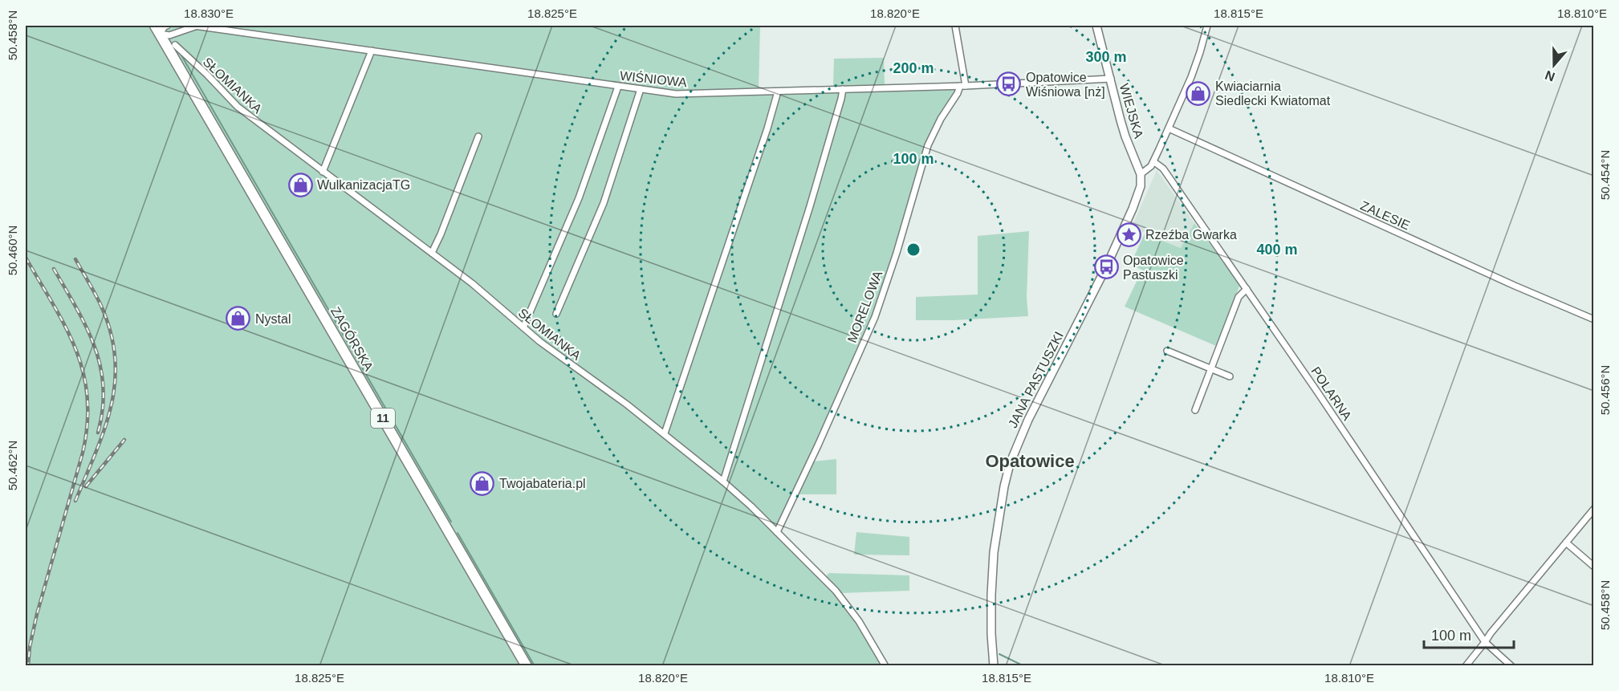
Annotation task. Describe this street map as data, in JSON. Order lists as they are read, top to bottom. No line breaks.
{"streets":{"highway":["ZAGÓRSKA","11"],"street":["WIŚNIOWA","SŁOMIANKA","WIEJSKA","ZALESIE","MORELOWA","JANA PASTUSZKI","POLARNA"]},"crossings":[["WIŚNIOWA","WIEJSKA"],["WIŚNIOWA","MORELOWA"],["WIŚNIOWA","ZAGÓRSKA"],["SŁOMIANKA","MORELOWA"],["SŁOMIANKA","ZAGÓRSKA"],["WIEJSKA","JANA PASTUSZKI"]],"districts":["Opatowice"],"places":{"bus stop":["Opatowice Wiśniowa [nż]","Opatowice Pastuszki"],"shop":["Kwiaciarnia Siedlecki Kwiatomat","WulkanizacjaTG","Nystal","Twojabateria.pl"],"place":["Rzeźba Gwarka"]},"scale_bar":"100 m","north":"bottom","coordinates":["18.830°E","18.825°E","18.820°E","18.815°E","18.810°E","50.458°N","50.454°N","50.460°N","50.456°N","50.462°N"],"rings":["300 m","200 m","100 m","400 m"]}
